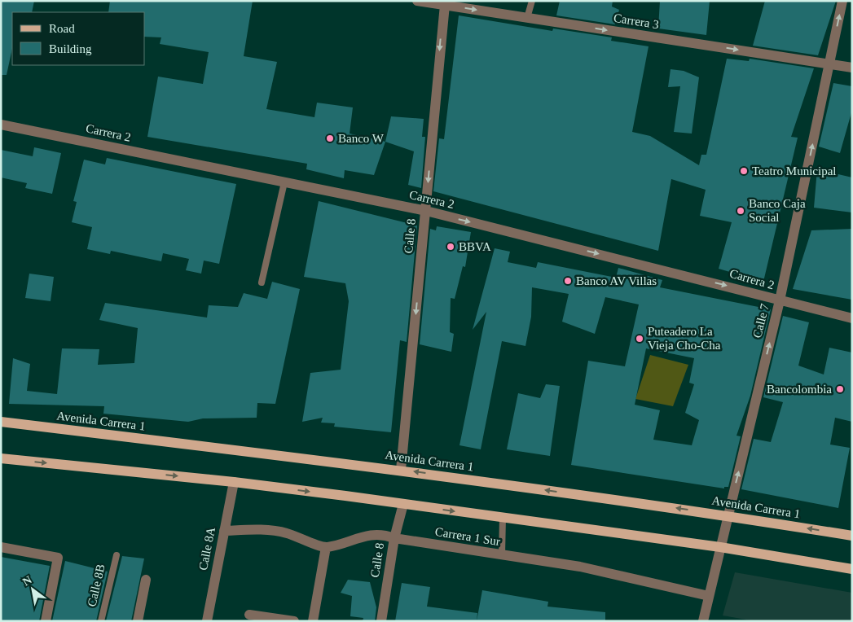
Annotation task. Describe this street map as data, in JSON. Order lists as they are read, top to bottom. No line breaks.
{"streets":{"main road":["Avenida Carrera 1"],"street":["Carrera 3","Carrera 2","Calle 8","Calle 7","Carrera 1 Sur","Calle 8A"],"lane":["Calle 8B"]},"crossings":[["Carrera 3","Calle 8"],["Carrera 3","Calle 7"],["Carrera 2","Calle 8"],["Carrera 2","Calle 7"],["Calle 8","Avenida Carrera 1"],["Calle 8","Carrera 1 Sur"],["Calle 7","Avenida Carrera 1"],["Calle 7","Carrera 1 Sur"]],"one_way":["Carrera 3","Carrera 2","Calle 8","Calle 7"],"places":["Banco W","Teatro Municipal","Banco Caja Social","BBVA","Banco AV Villas","Puteadero La Vieja Cho-Cha","Bancolombia"],"legend":["Road","Building"],"north":"top left"}
